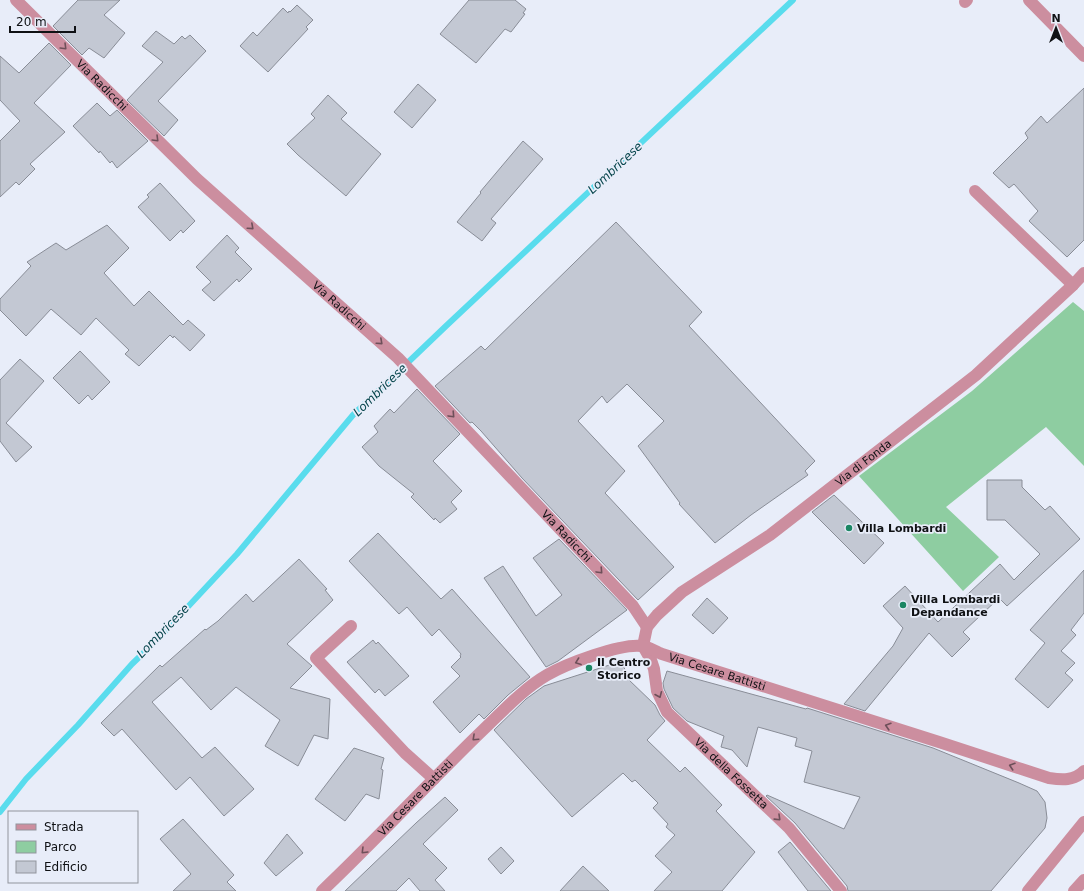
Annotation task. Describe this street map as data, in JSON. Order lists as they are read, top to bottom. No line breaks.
{"streets":{"street":["Via Radicchi","Via di Fonda","Via Cesare Battisti","Via della Fossetta"]},"crossings":[["Via Radicchi","Via di Fonda"],["Via di Fonda","Via Cesare Battisti"],["Via di Fonda","Via della Fossetta"],["Via Cesare Battisti","Via della Fossetta"]],"one_way":["Via Radicchi","Via Cesare Battisti","Via della Fossetta"],"water":["Lombricese"],"places":["Villa Lombardi","Villa Lombardi Depandance","Il Centro Storico"],"legend":["Strada","Parco","Edificio"],"scale_bar":"20 m","north":"top"}
